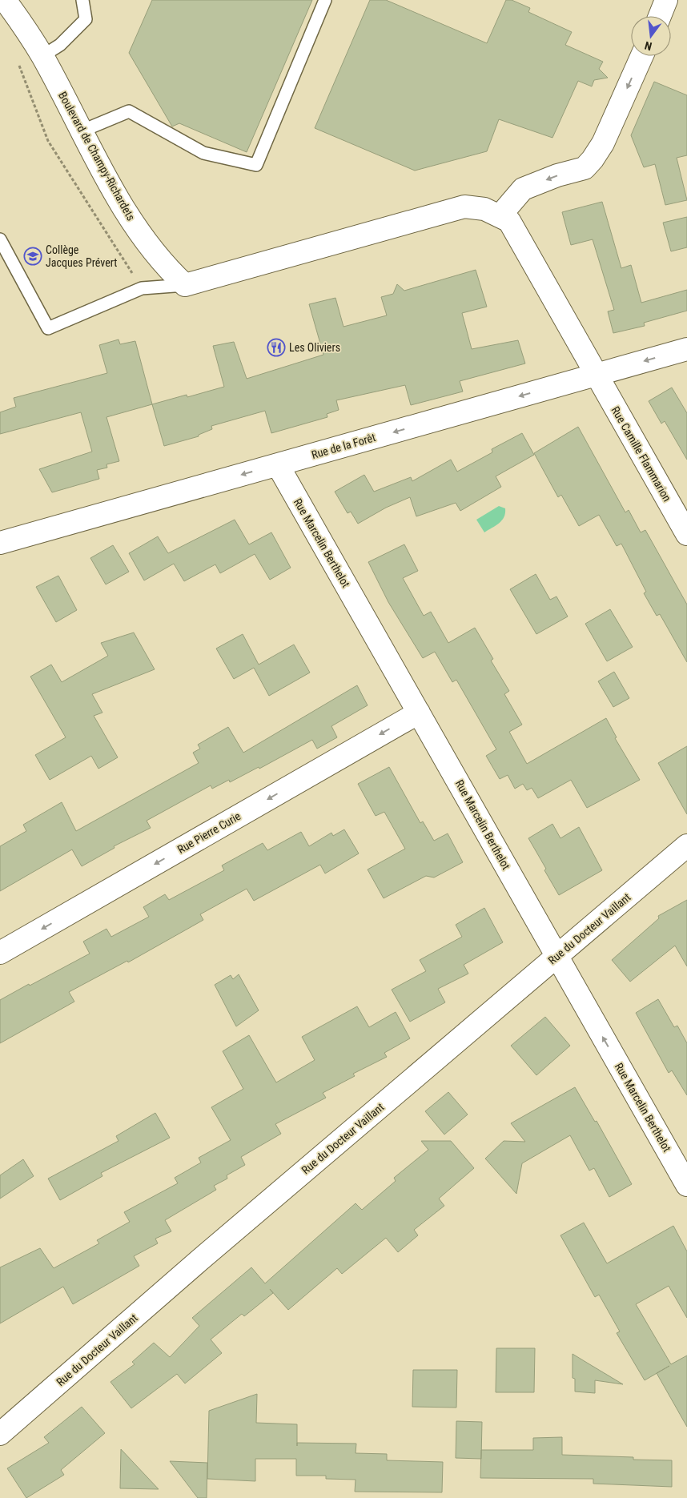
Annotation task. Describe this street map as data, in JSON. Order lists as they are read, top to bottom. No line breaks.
{"streets":{"street":["Boulevard de Champy-Richardets","Rue de la Forêt","Rue Camille Flammarion","Rue Marcelin Berthelot","Rue Pierre Curie","Rue du Docteur Vaillant"]},"crossings":[["Boulevard de Champy-Richardets","Rue Camille Flammarion"],["Rue de la Forêt","Rue Camille Flammarion"],["Rue de la Forêt","Rue Marcelin Berthelot"],["Rue Marcelin Berthelot","Rue Pierre Curie"],["Rue Marcelin Berthelot","Rue du Docteur Vaillant"]],"one_way":["Rue de la Forêt","Rue Pierre Curie"],"places":{"school or university":["Collège Jacques Prévert"],"restaurant":["Les Oliviers"]},"north":"bottom"}
